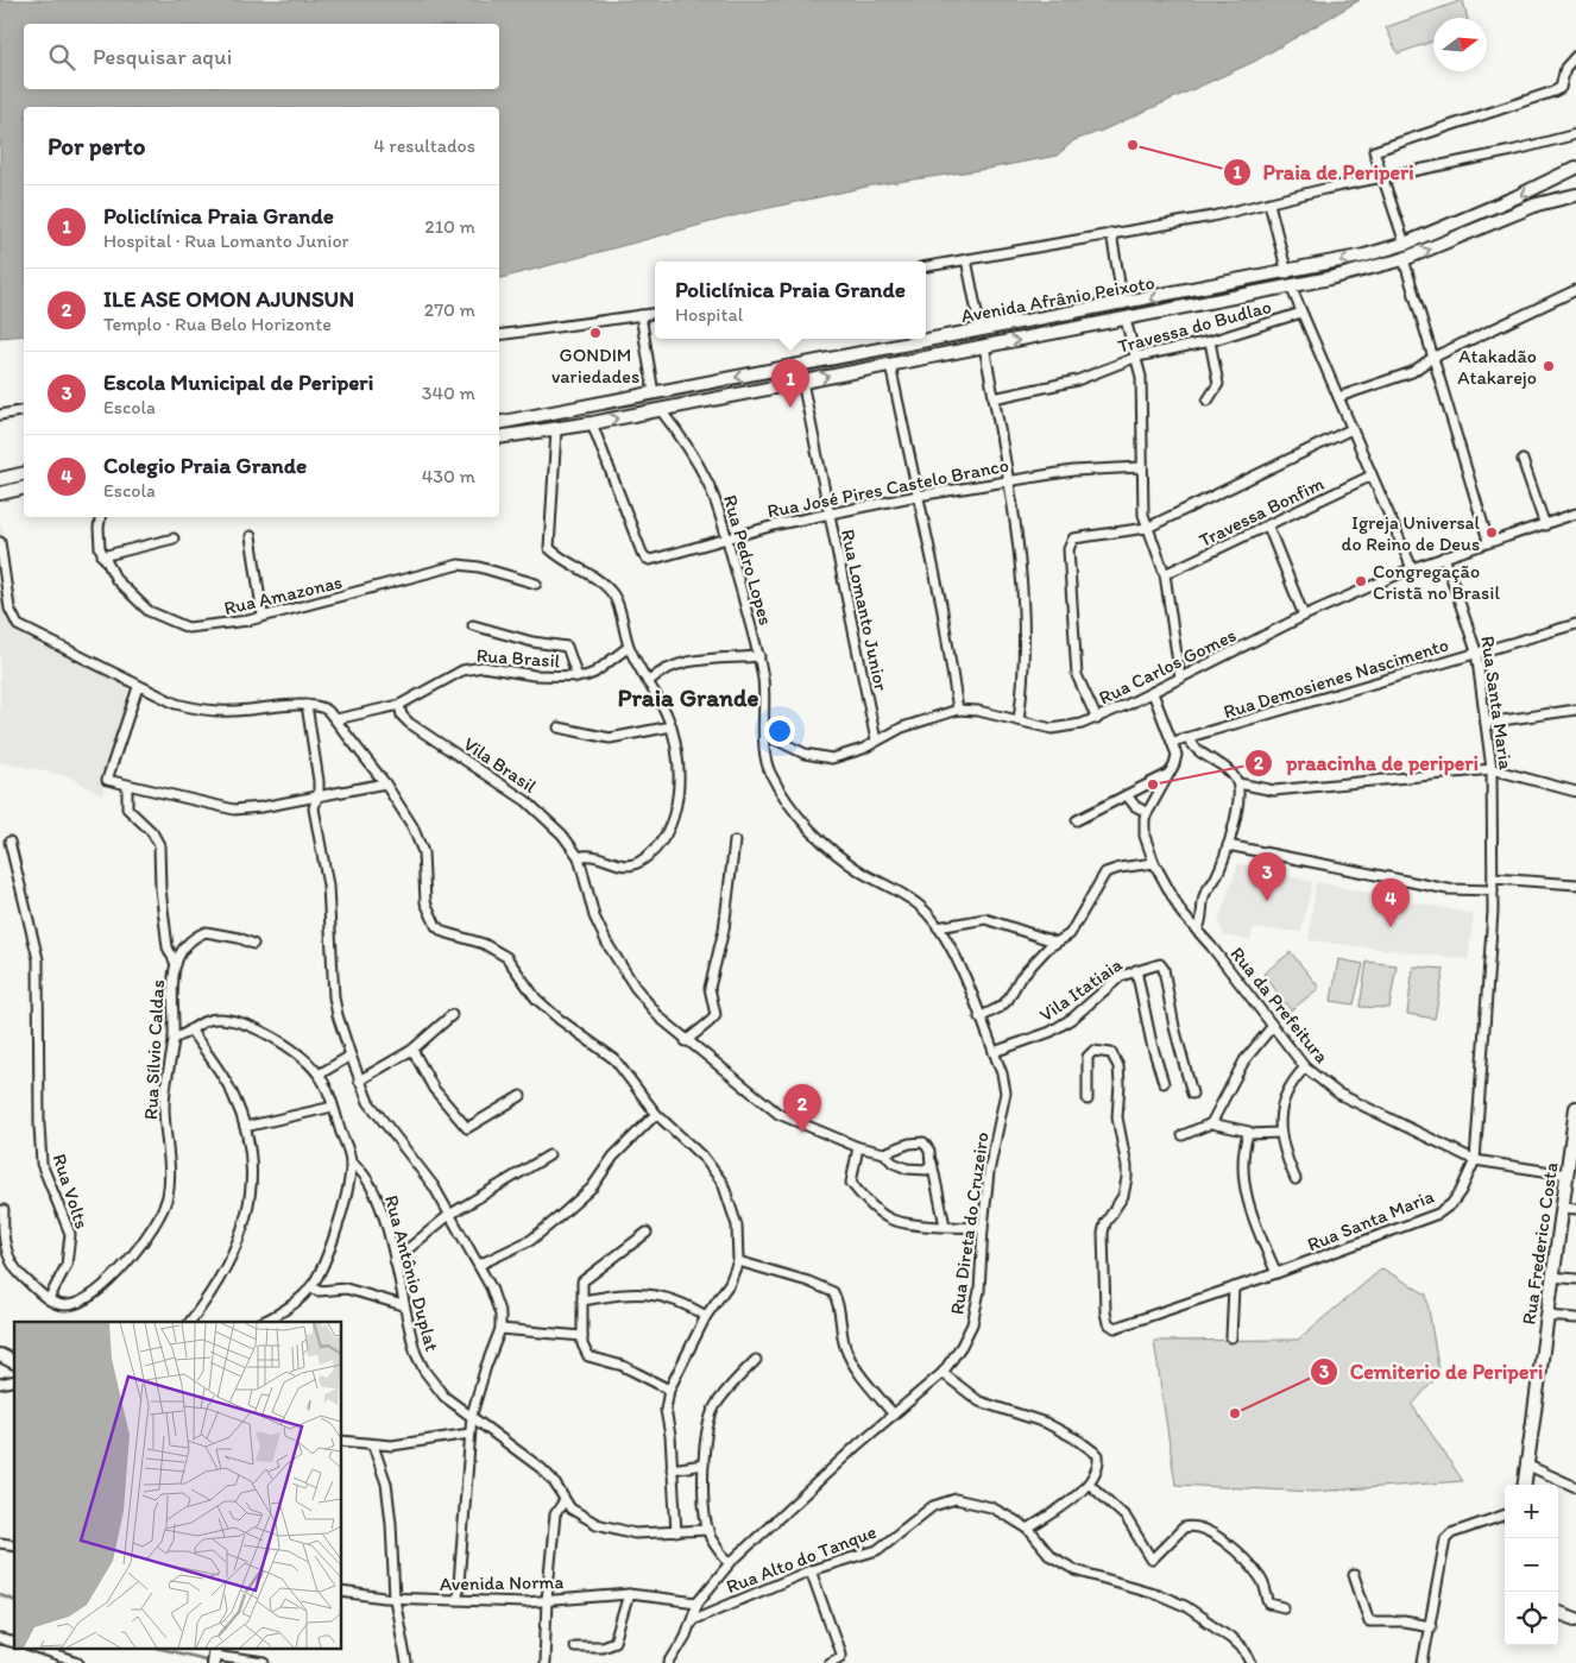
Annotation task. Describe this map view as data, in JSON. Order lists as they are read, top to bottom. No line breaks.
{"streets":{"main road":["Avenida Afrânio Peixoto","Rua Frederico Costa"],"street":["Travessa do Budlao","Rua José Pires Castelo Branco","Travessa Bonfim","Rua Pedro Lopes","Rua Amazonas","Rua Lomanto Junior","Rua Brasil","Rua Carlos Gomes","Rua Demosienes Nascimento","Rua Santa Maria","Vila Brasil","Vila Itatiaia","Rua da Prefeitura","Rua Sílvio Caldas","Rua Volts","Rua Direta do Cruzeiro","Rua Antônio Duplat","Rua Alto do Tanque","Avenida Norma"]},"crossings":[["Avenida Afrânio Peixoto","Rua José Pires Castelo Branco"],["Avenida Afrânio Peixoto","Rua Pedro Lopes"],["Avenida Afrânio Peixoto","Rua Lomanto Junior"],["Rua José Pires Castelo Branco","Rua Pedro Lopes"],["Rua José Pires Castelo Branco","Rua Lomanto Junior"],["Rua Pedro Lopes","Rua Carlos Gomes"],["Rua Pedro Lopes","Rua Direta do Cruzeiro"],["Rua Lomanto Junior","Rua Carlos Gomes"],["Rua Brasil","Vila Brasil"],["Rua Carlos Gomes","Rua Santa Maria"],["Rua Carlos Gomes","Rua Direta do Cruzeiro"],["Rua Demosienes Nascimento","Rua Santa Maria"],["Rua Santa Maria","Rua da Prefeitura"],["Vila Itatiaia","Rua Direta do Cruzeiro"],["Rua da Prefeitura","Rua Frederico Costa"],["Rua Sílvio Caldas","Rua Volts"],["Rua Direta do Cruzeiro","Rua Alto do Tanque"],["Rua Direta do Cruzeiro","Avenida Norma"]],"districts":["Praia Grande"],"places":["Praia de Periperi","GONDIM variedades","Atakadão Atakarejo","Igreja Universal do Reino de Deus","Congregação Cristã no Brasil","praacinha de periperi","Cemiterio de Periperi"],"north":"right","page":{"search":"Pesquisar aqui","heading":["Por perto","4 resultados"],"list":[{"mark":"1","name":"Policlínica Praia Grande","note":"Hospital · Rua Lomanto Junior","value":"210 m"},{"mark":"2","name":"ILE ASE OMON AJUNSUN","note":"Templo · Rua Belo Horizonte","value":"270 m"},{"mark":"3","name":"Escola Municipal de Periperi","note":"Escola","value":"340 m"},{"mark":"4","name":"Colegio Praia Grande","note":"Escola","value":"430 m"}],"popup":["Policlínica Praia Grande","Hospital"],"pins":["1","3","4","2"],"map_buttons":["+","−"]}}
